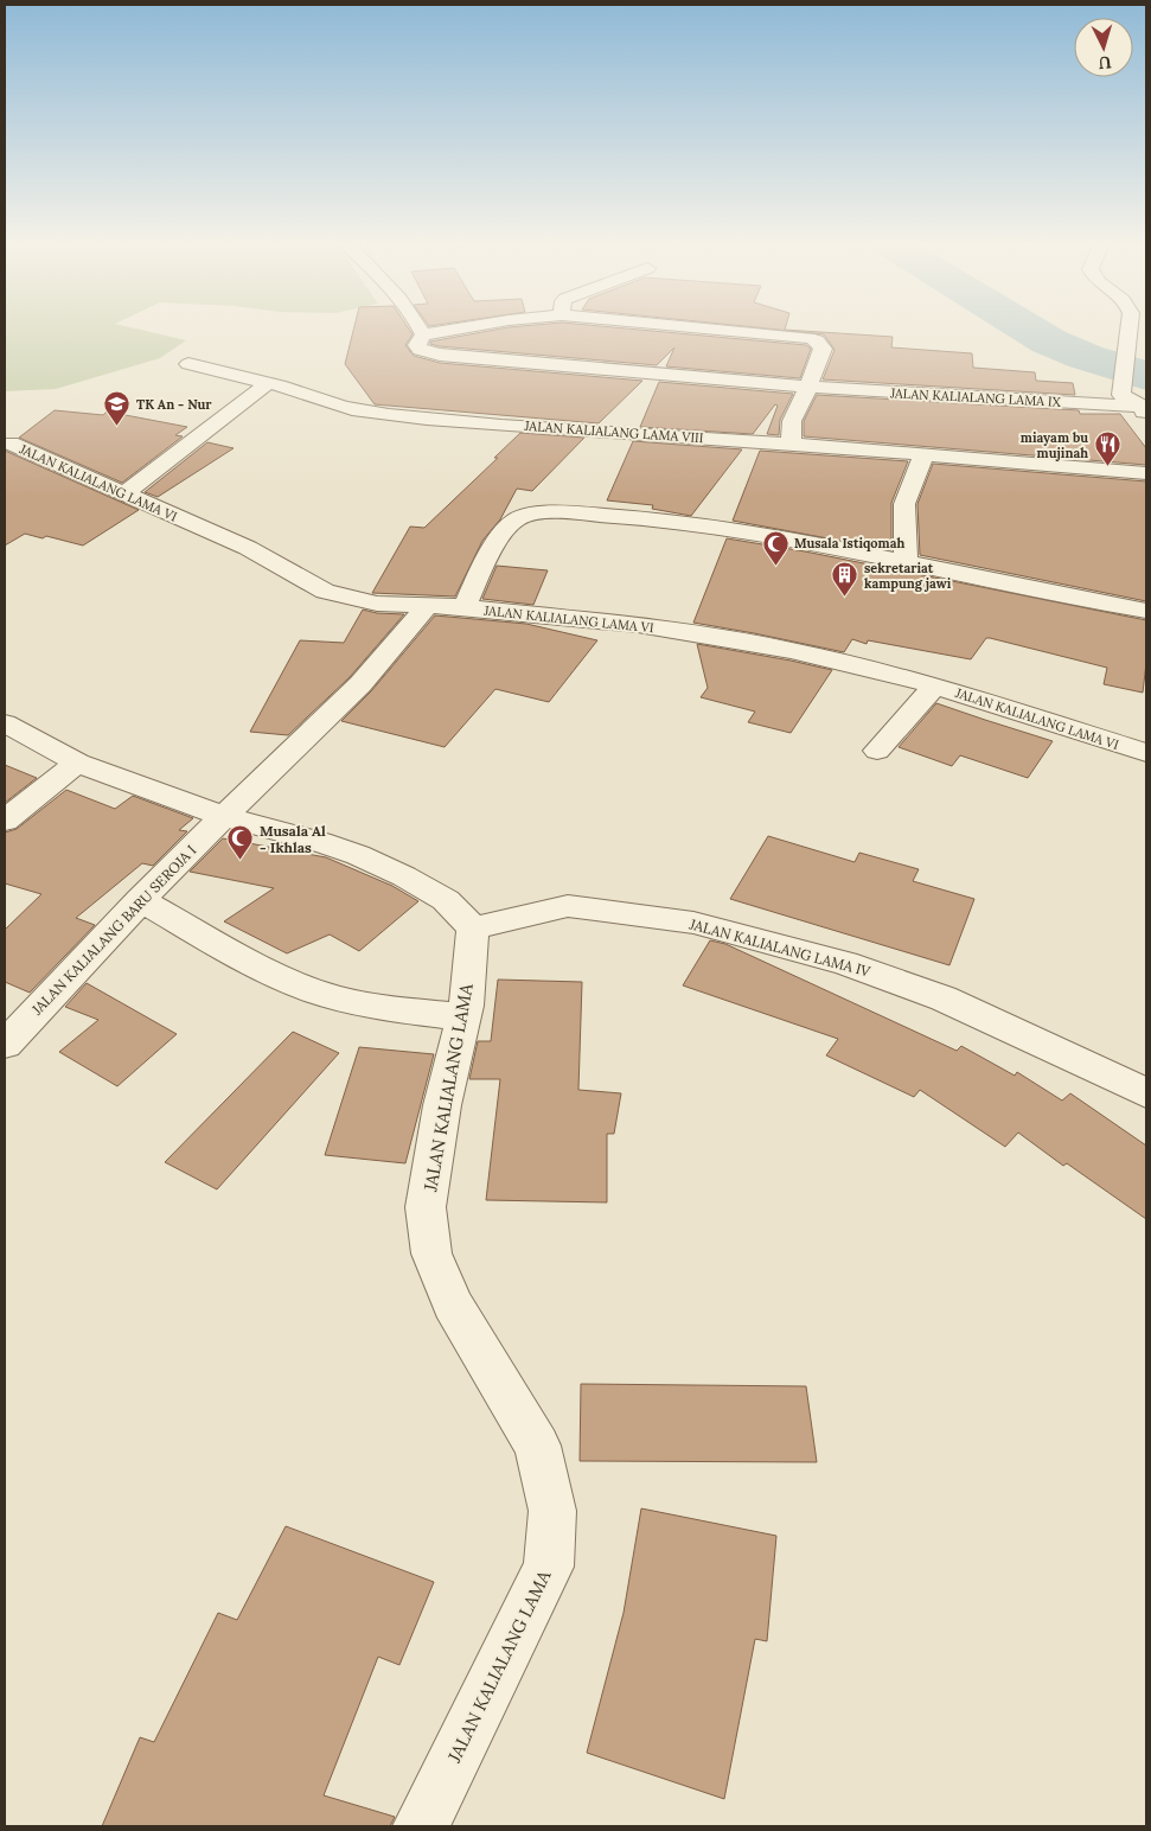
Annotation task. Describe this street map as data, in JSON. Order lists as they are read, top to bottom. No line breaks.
{"streets":{"street":["JALAN KALIALANG LAMA IX","JALAN KALIALANG LAMA VIII","JALAN KALIALANG LAMA VI","JALAN KALIALANG BARU SEROJA I","JALAN KALIALANG LAMA IV","JALAN KALIALANG LAMA"]},"crossings":[["JALAN KALIALANG LAMA VI","JALAN KALIALANG BARU SEROJA I"],["JALAN KALIALANG LAMA IV","JALAN KALIALANG LAMA"]],"places":{"school or university":["TK An - Nur"],"restaurant":["miayam bu mujinah"],"mosque":["Musala Istiqomah","Musala Al - Ikhlas"],"building":["sekretariat kampung jawi"]},"north":"bottom"}
